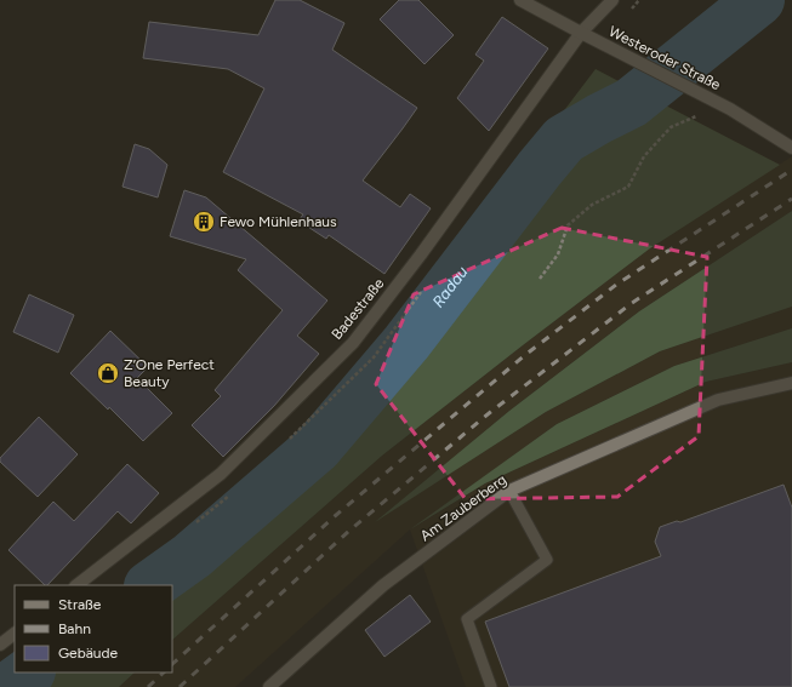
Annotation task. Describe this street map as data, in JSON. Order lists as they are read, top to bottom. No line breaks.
{"streets":{"street":["Westeroder Straße","Badestraße","Am Zauberberg"]},"crossings":[["Westeroder Straße","Badestraße"]],"water":["Radau"],"places":{"building":["Fewo Mühlenhaus"],"shop":["Z’One Perfect Beauty"]},"legend":["Straße","Bahn","Gebäude"]}
